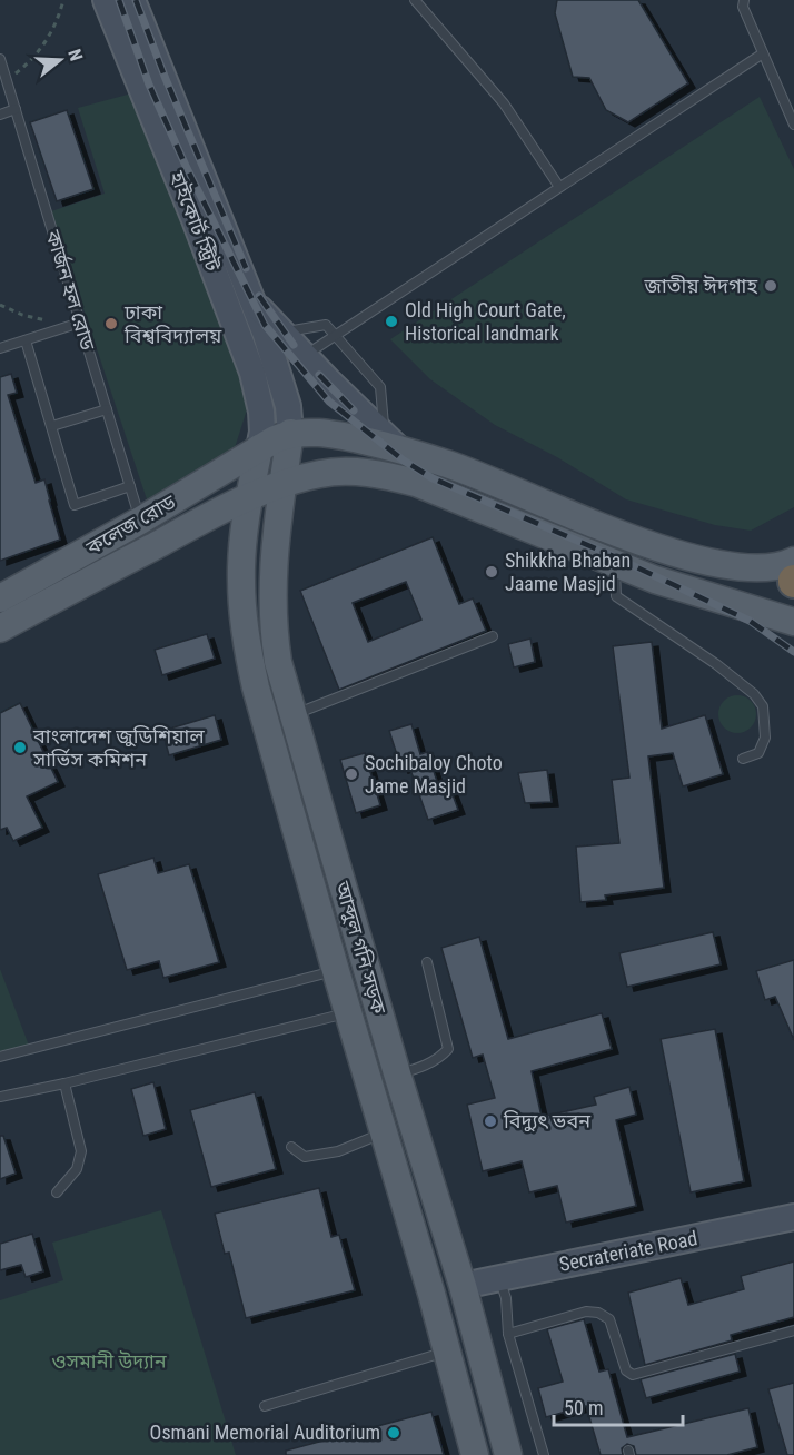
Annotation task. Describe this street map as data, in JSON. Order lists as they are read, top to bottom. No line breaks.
{"streets":{"main road":["হাইকোর্ট স্ট্রিট","কলেজ রোড","আব্দুল গনি সড়ক","Secrateriate Road"],"lane":["কার্জন হল রোড"]},"crossings":[["হাইকোর্ট স্ট্রিট","কলেজ রোড"],["হাইকোর্ট স্ট্রিট","আব্দুল গনি সড়ক"],["কার্জন হল রোড","কলেজ রোড"],["কলেজ রোড","আব্দুল গনি সড়ক"],["আব্দুল গনি সড়ক","Secrateriate Road"]],"parks":["ওসমানী উদ্যান"],"places":["জাতীয় ঈদগাহ","Old High Court Gate, Historical landmark","ঢাকা বিশ্ববিদ্যালয়","Shikkha Bhaban Jaame Masjid","বাংলাদেশ জুডিশিয়াল সার্ভিস কমিশন","Sochibaloy Choto Jame Masjid","বিদ্যুৎ ভবন","Osmani Memorial Auditorium"],"scale_bar":"50 m","north":"right"}
